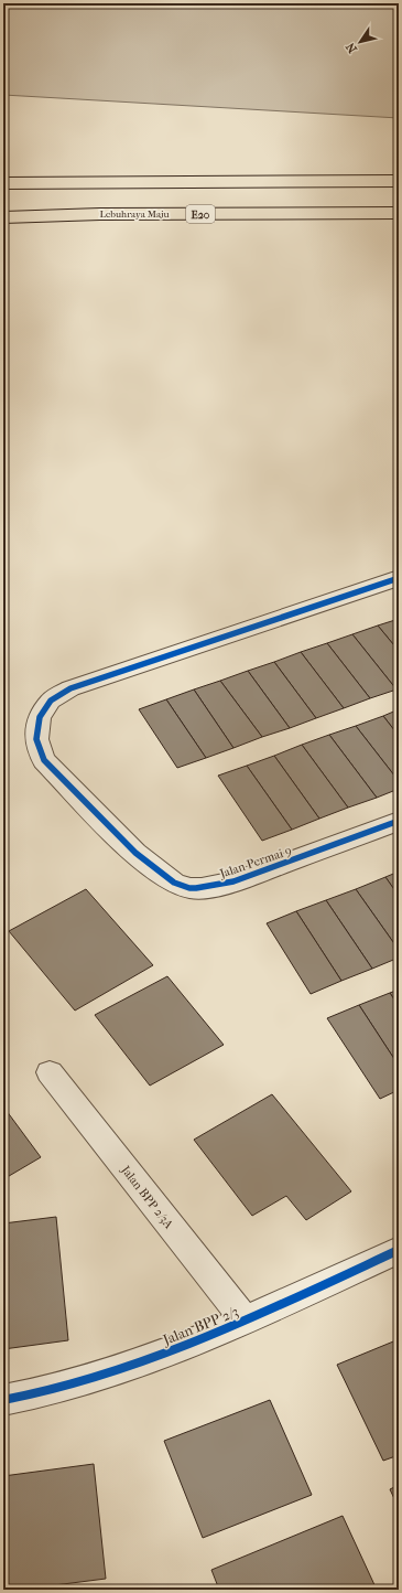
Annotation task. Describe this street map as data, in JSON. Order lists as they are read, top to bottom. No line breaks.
{"streets":{"highway":["Lebuhraya Maju","E20"],"street":["Jalan Permai 9","Jalan BPP 2/3A","Jalan BPP 2/3"]},"crossings":[["Jalan BPP 2/3A","Jalan BPP 2/3"]],"north":"bottom left"}
